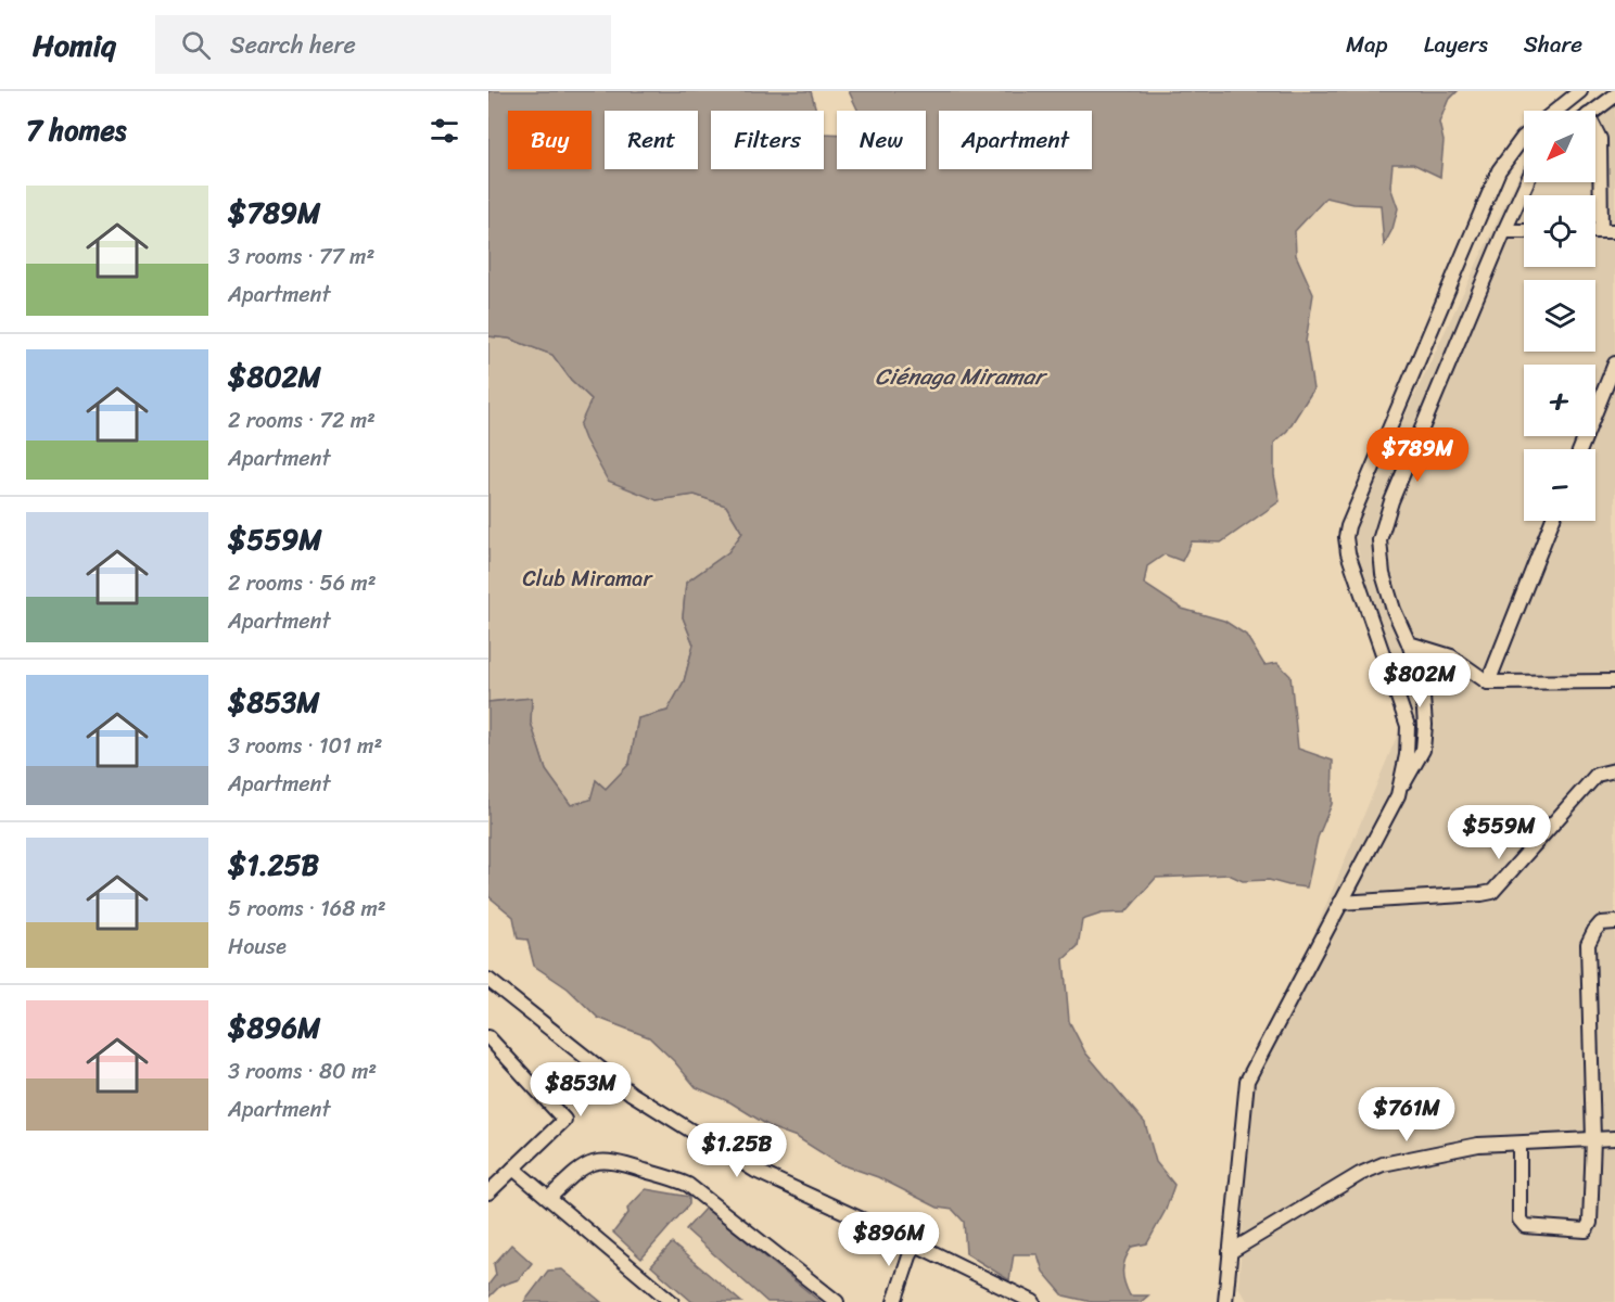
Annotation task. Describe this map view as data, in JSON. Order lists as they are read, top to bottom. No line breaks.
{"water":["Ciénaga Miramar"],"parks":["Club Miramar"],"north":"bottom left","page":{"header":"Homiq","search":"Search here","nav":["Map","Layers","Share"],"heading":"7 homes","map_buttons":["+","−"],"chip":["Buy","Rent","Filters","New","Apartment"],"list":[{"name":"$789M","note":"3 rooms · 77 m² · Apartment"},{"name":"$802M","note":"2 rooms · 72 m² · Apartment"},{"name":"$559M","note":"2 rooms · 56 m² · Apartment"},{"name":"$853M","note":"3 rooms · 101 m² · Apartment"},{"name":"$1.25B","note":"5 rooms · 168 m² · House"},{"name":"$896M","note":"3 rooms · 80 m² · Apartment"}],"price":["$789M","$802M","$559M","$853M","$761M","$1.25B","$896M"]}}
